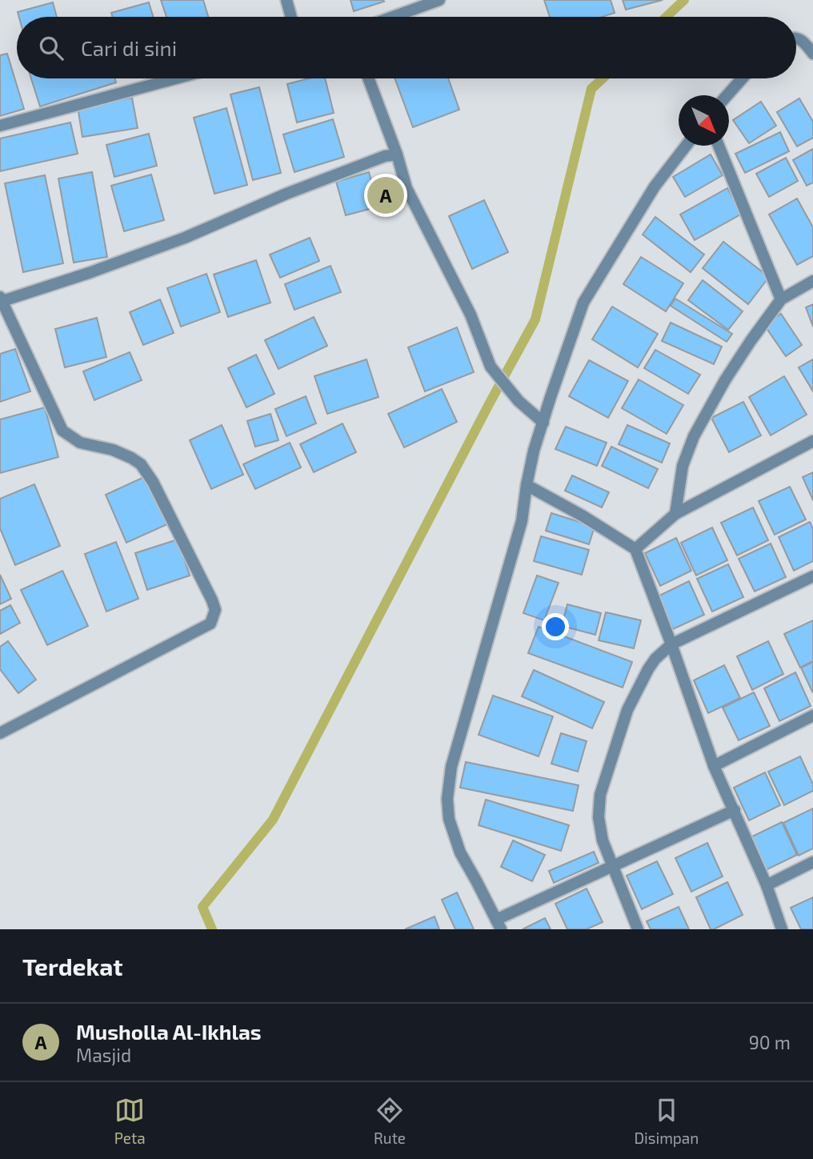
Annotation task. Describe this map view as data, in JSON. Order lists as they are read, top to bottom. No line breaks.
{"north":"bottom right","page":{"search":"Cari di sini","pins":"A","heading":"Terdekat","list":[{"mark":"A","name":"Musholla Al-Ikhlas","note":"Masjid","value":"90 m"}],"nav":["Peta","Rute","Disimpan"]}}
